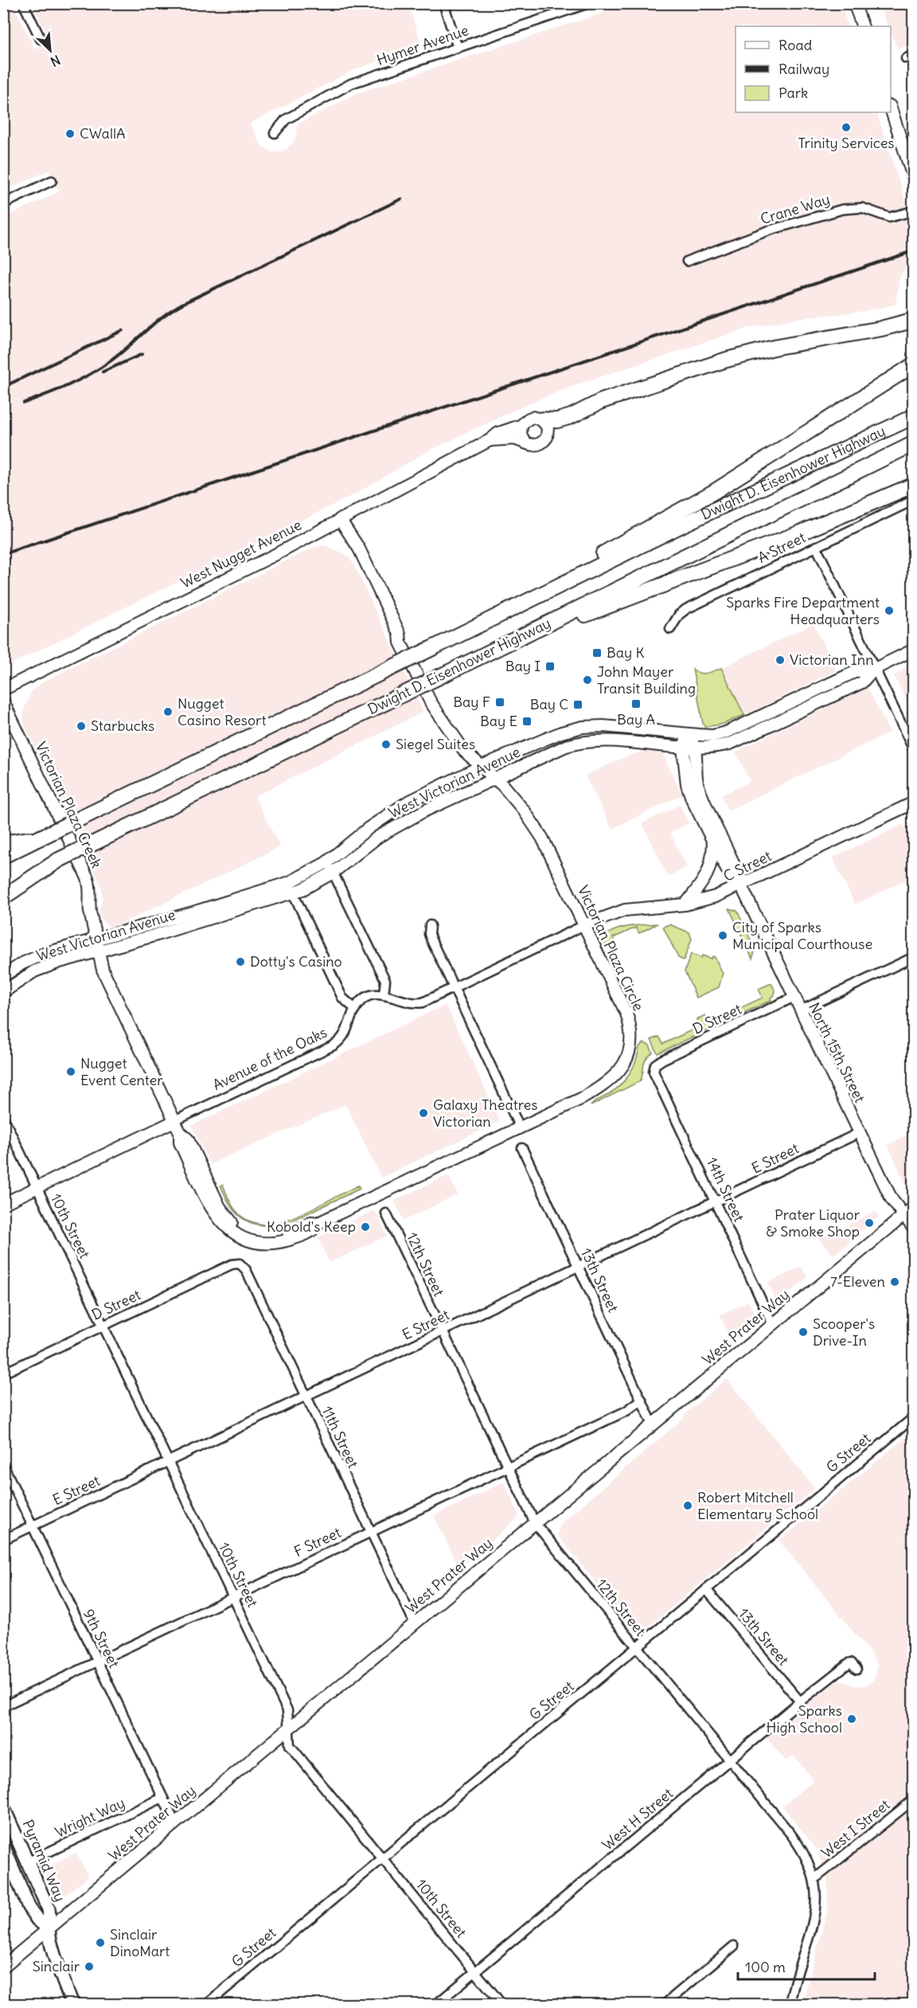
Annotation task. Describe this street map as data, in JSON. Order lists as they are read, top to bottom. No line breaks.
{"streets":{"highway":["Dwight D. Eisenhower Highway"],"main road":["Pyramid Way"],"street":["Hymer Avenue","Crane Way","A Street","West Nugget Avenue","West Victorian Avenue","Victorian Plaza Creek","C Street","Victorian Plaza Circle","D Street","North 15th Street","Avenue of the Oaks","E Street","14th Street","10th Street","12th Street","13th Street","West Prater Way","11th Street","G Street","F Street","9th Street","Wright Way","West H Street","West I Street"]},"crossings":[["West Victorian Avenue","Victorian Plaza Creek"],["West Victorian Avenue","Victorian Plaza Circle"],["West Victorian Avenue","North 15th Street"],["Victorian Plaza Creek","Victorian Plaza Circle"],["C Street","Victorian Plaza Circle"],["C Street","North 15th Street"],["Victorian Plaza Circle","Avenue of the Oaks"],["D Street","North 15th Street"],["D Street","14th Street"],["D Street","10th Street"],["D Street","11th Street"],["North 15th Street","E Street"],["North 15th Street","West Prater Way"],["Avenue of the Oaks","10th Street"],["E Street","14th Street"],["E Street","10th Street"],["E Street","12th Street"],["E Street","13th Street"],["E Street","11th Street"],["E Street","9th Street"],["14th Street","West Prater Way"],["10th Street","West Prater Way"],["10th Street","G Street"],["10th Street","F Street"],["10th Street","West H Street"],["12th Street","West Prater Way"],["12th Street","G Street"],["12th Street","F Street"],["12th Street","West H Street"],["12th Street","West I Street"],["13th Street","West Prater Way"],["13th Street","G Street"],["13th Street","F Street"],["13th Street","West H Street"],["West Prater Way","11th Street"],["West Prater Way","9th Street"],["West Prater Way","Pyramid Way"],["11th Street","F Street"],["F Street","9th Street"],["9th Street","Wright Way"],["Wright Way","Pyramid Way"]],"places":{"other":["Trinity Services","CWallA","Sparks Fire Department Headquarters","Victorian Inn","John Mayer Transit Building","Nugget Casino Resort","Starbucks","Siegel Suites","City of Sparks Municipal Courthouse","Dotty's Casino","Nugget Event Center","Galaxy Theatres Victorian","Prater Liquor & Smoke Shop","Kobold's Keep","7-Eleven","Scooper's Drive-In","Robert Mitchell Elementary School","Sparks High School","Sinclair DinoMart","Sinclair"],"transit":["Bay K","Bay I","Bay F","Bay A","Bay C","Bay E"]},"legend":["Road","Railway","Park"],"scale_bar":"100 m","north":"bottom right"}
